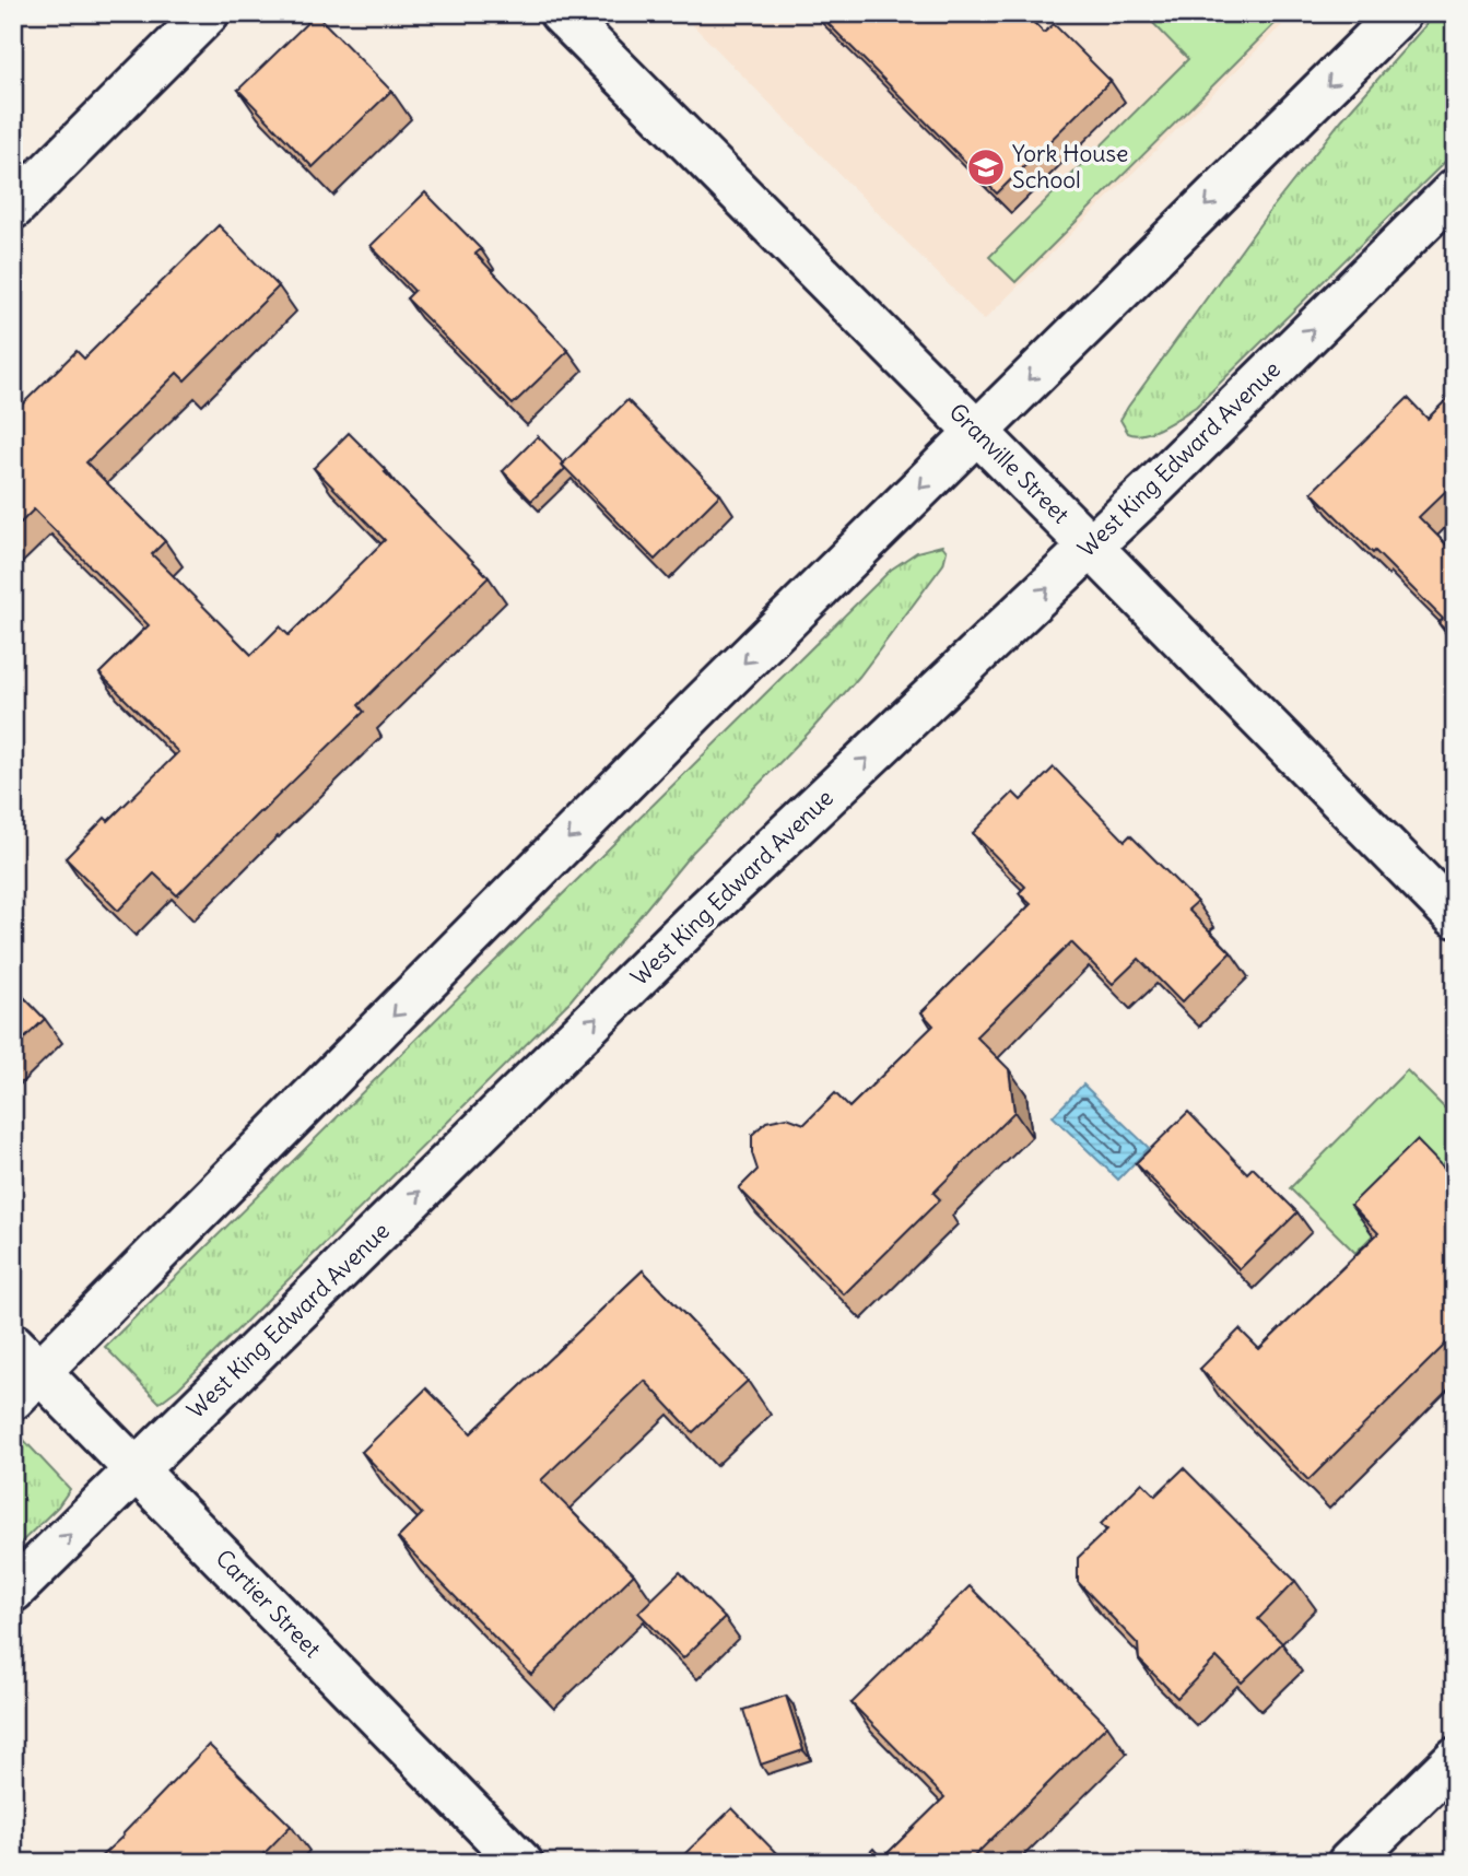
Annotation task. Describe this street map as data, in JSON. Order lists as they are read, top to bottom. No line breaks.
{"streets":{"main road":["West King Edward Avenue","Granville Street","Cartier Street"]},"crossings":[["West King Edward Avenue","Granville Street"],["West King Edward Avenue","Cartier Street"]],"places":{"school or university":["York House School"]}}
